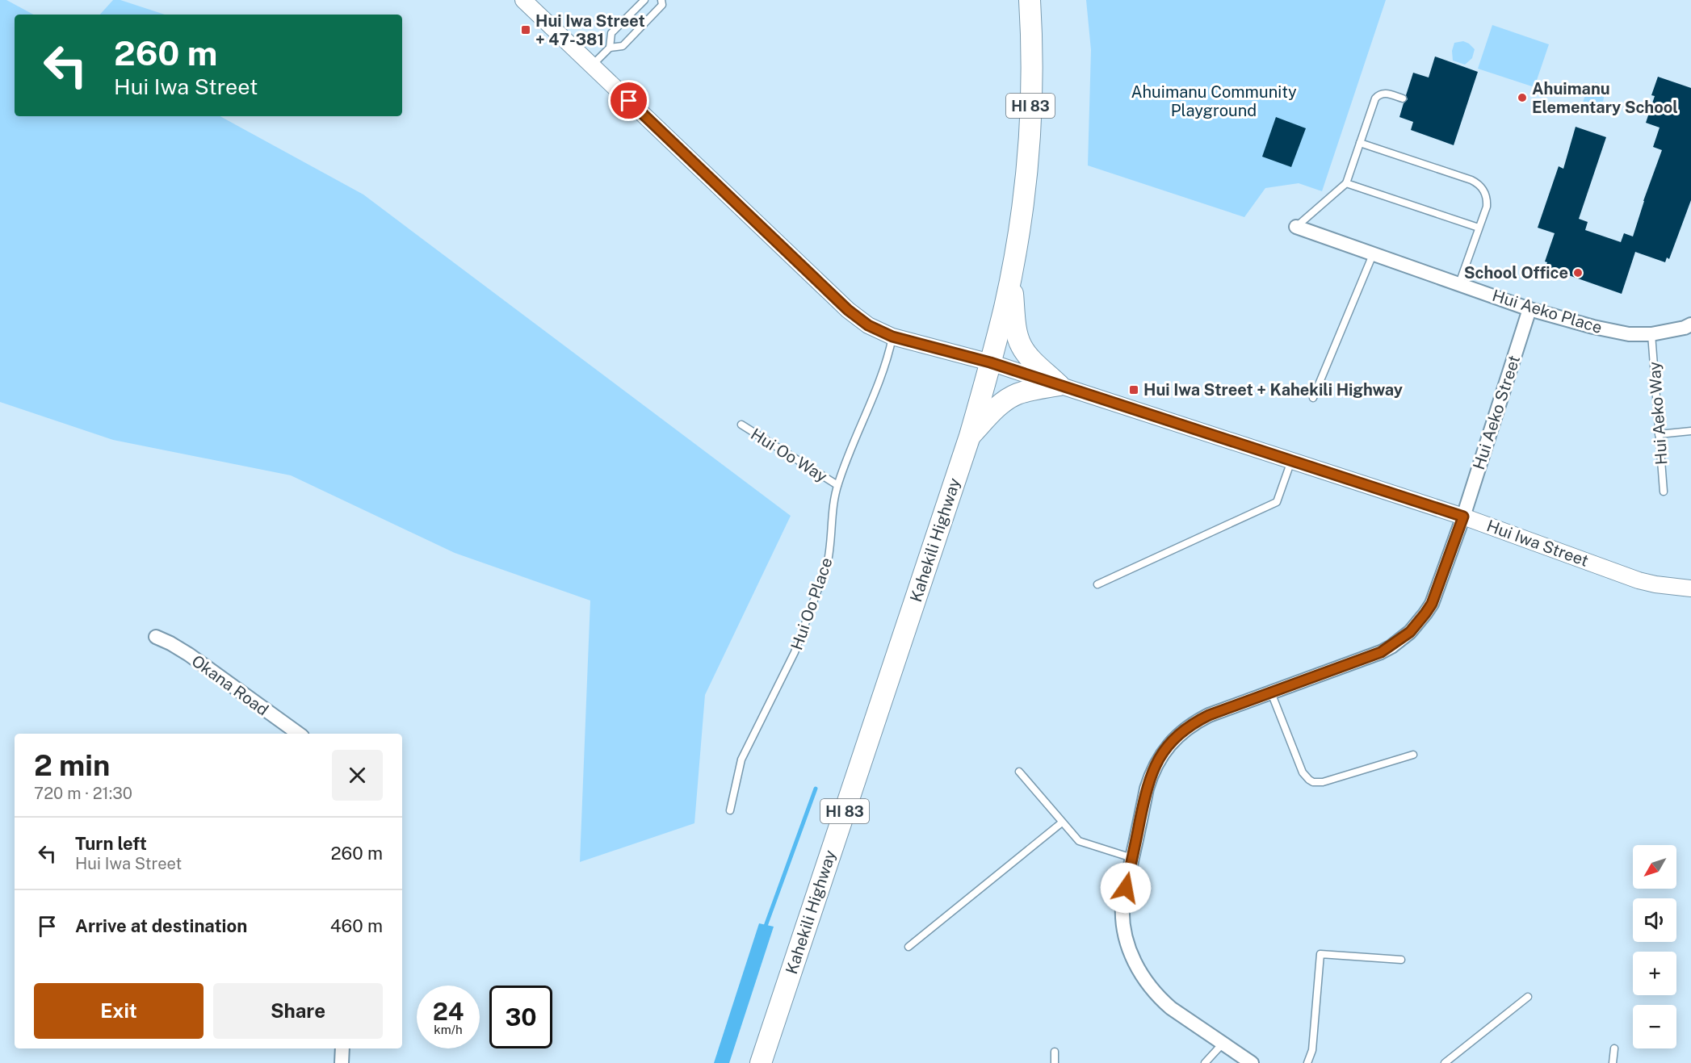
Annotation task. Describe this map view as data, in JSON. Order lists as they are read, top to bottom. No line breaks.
{"streets":{"main road":["HI 83","Kahekili Highway"],"street":["Hui Aeko Place","Hui Aeko Street","Hui Iwa Street","Okana Road"],"lane":["Hui Aeko Way","Hui Oo Way","Hui Oo Place"]},"crossings":[["Hui Aeko Place","Hui Aeko Street"],["Hui Aeko Place","Hui Aeko Way"],["Hui Aeko Street","Hui Iwa Street"],["Hui Oo Way","Hui Oo Place"],["Kahekili Highway","Hui Iwa Street"],["Hui Iwa Street","Hui Oo Place"]],"parks":["Ahuimanu Community Playground"],"places":{"transit":["Hui Iwa Street + 47-381","Hui Iwa Street + Kahekili Highway"],"other":["Ahuimanu Elementary School","School Office"]},"north":"bottom left","page":{"turn":["260 m","Hui Iwa Street"],"heading":["2 min","720 m · 21:30"],"list":[{"name":"Turn left","note":"Hui Iwa Street","value":"260 m"},{"name":"Arrive at destination","value":"460 m"}],"map_buttons":["+","−"],"buttons":["Exit","Share"],"speed":"24 km/h","limit":"30"}}
